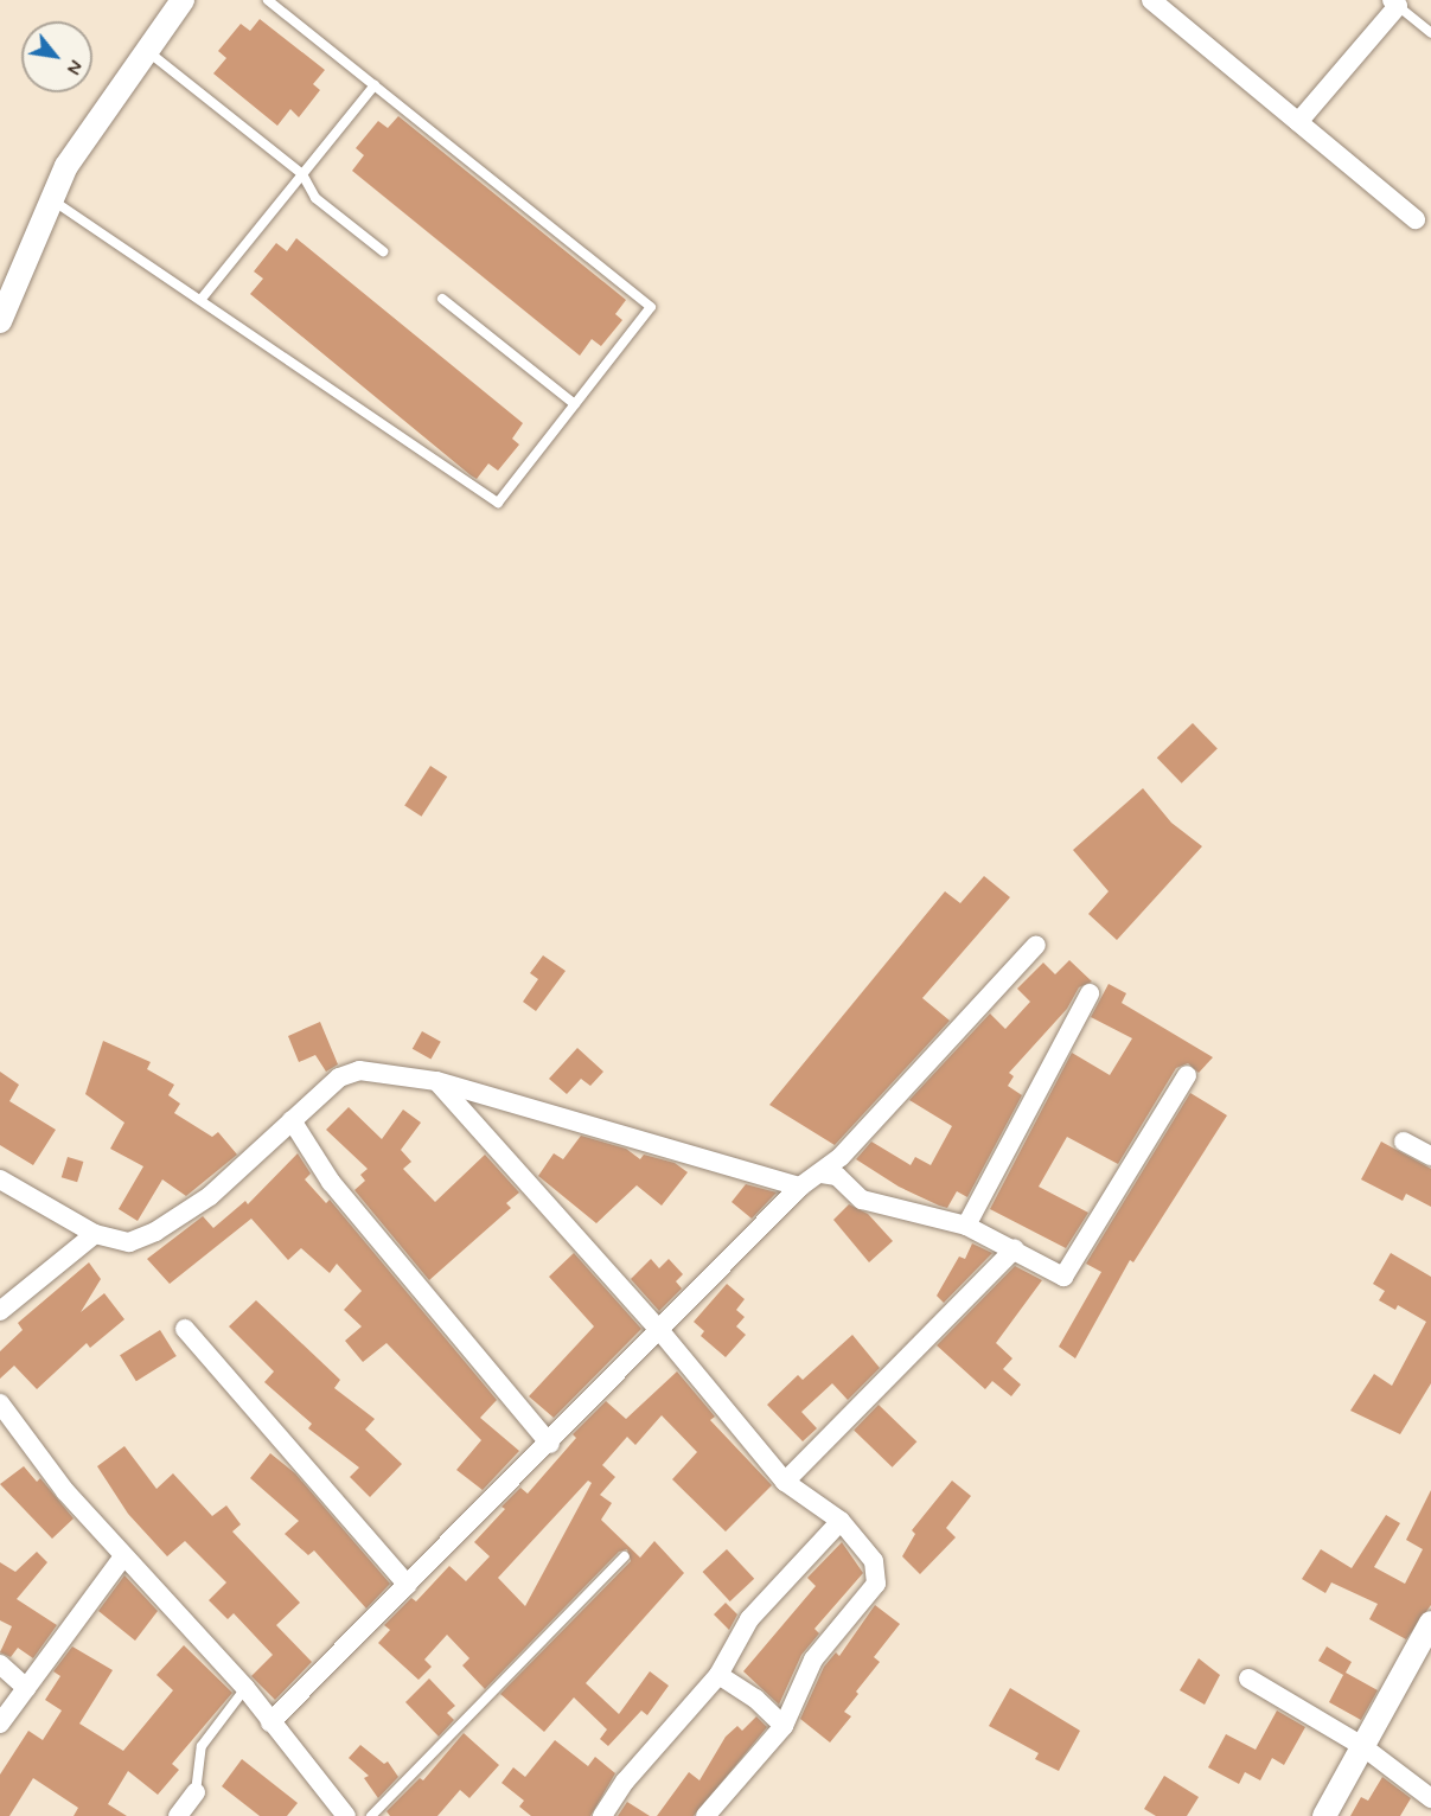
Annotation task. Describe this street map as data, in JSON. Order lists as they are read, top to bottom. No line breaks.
{"north":"bottom right"}
